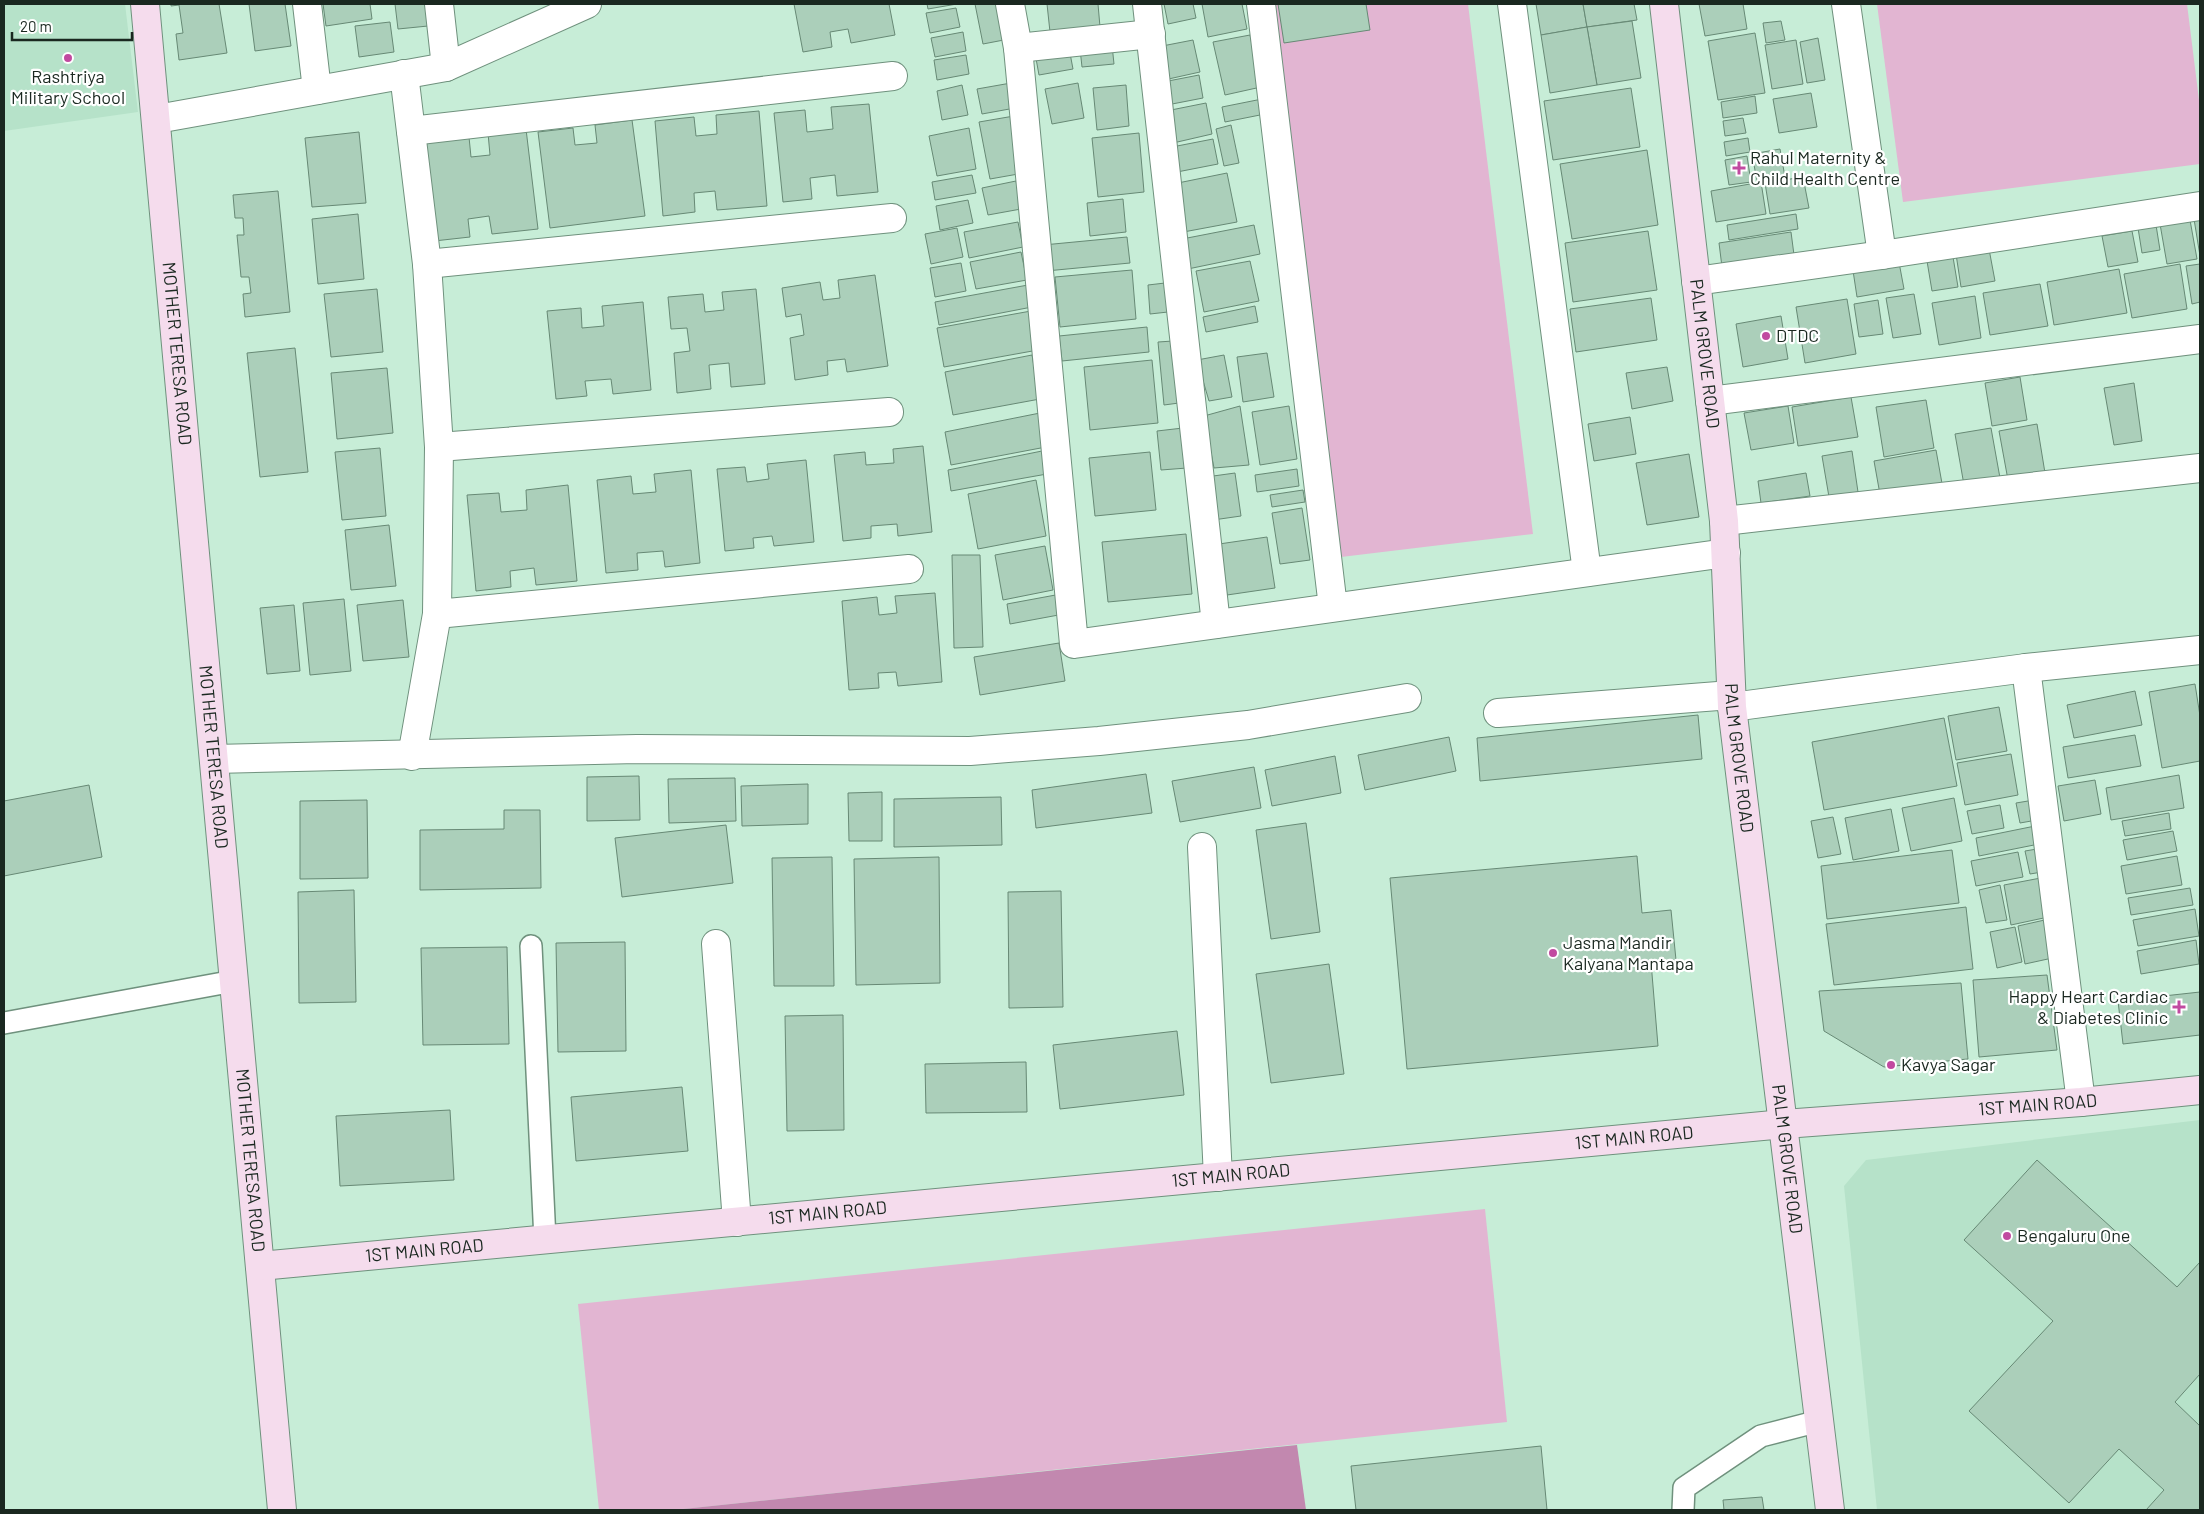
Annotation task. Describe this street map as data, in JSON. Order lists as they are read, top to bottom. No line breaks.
{"streets":{"street":["MOTHER TERESA ROAD","PALM GROVE ROAD","1ST MAIN ROAD"]},"crossings":[["MOTHER TERESA ROAD","1ST MAIN ROAD"],["PALM GROVE ROAD","1ST MAIN ROAD"]],"places":{"other":["Rashtriya Military School","DTDC","Jasma Mandir Kalyana Mantapa","Kavya Sagar","Bengaluru One"],"health":["Rahul Maternity & Child Health Centre","Happy Heart Cardiac & Diabetes Clinic"]},"scale_bar":"20 m"}
